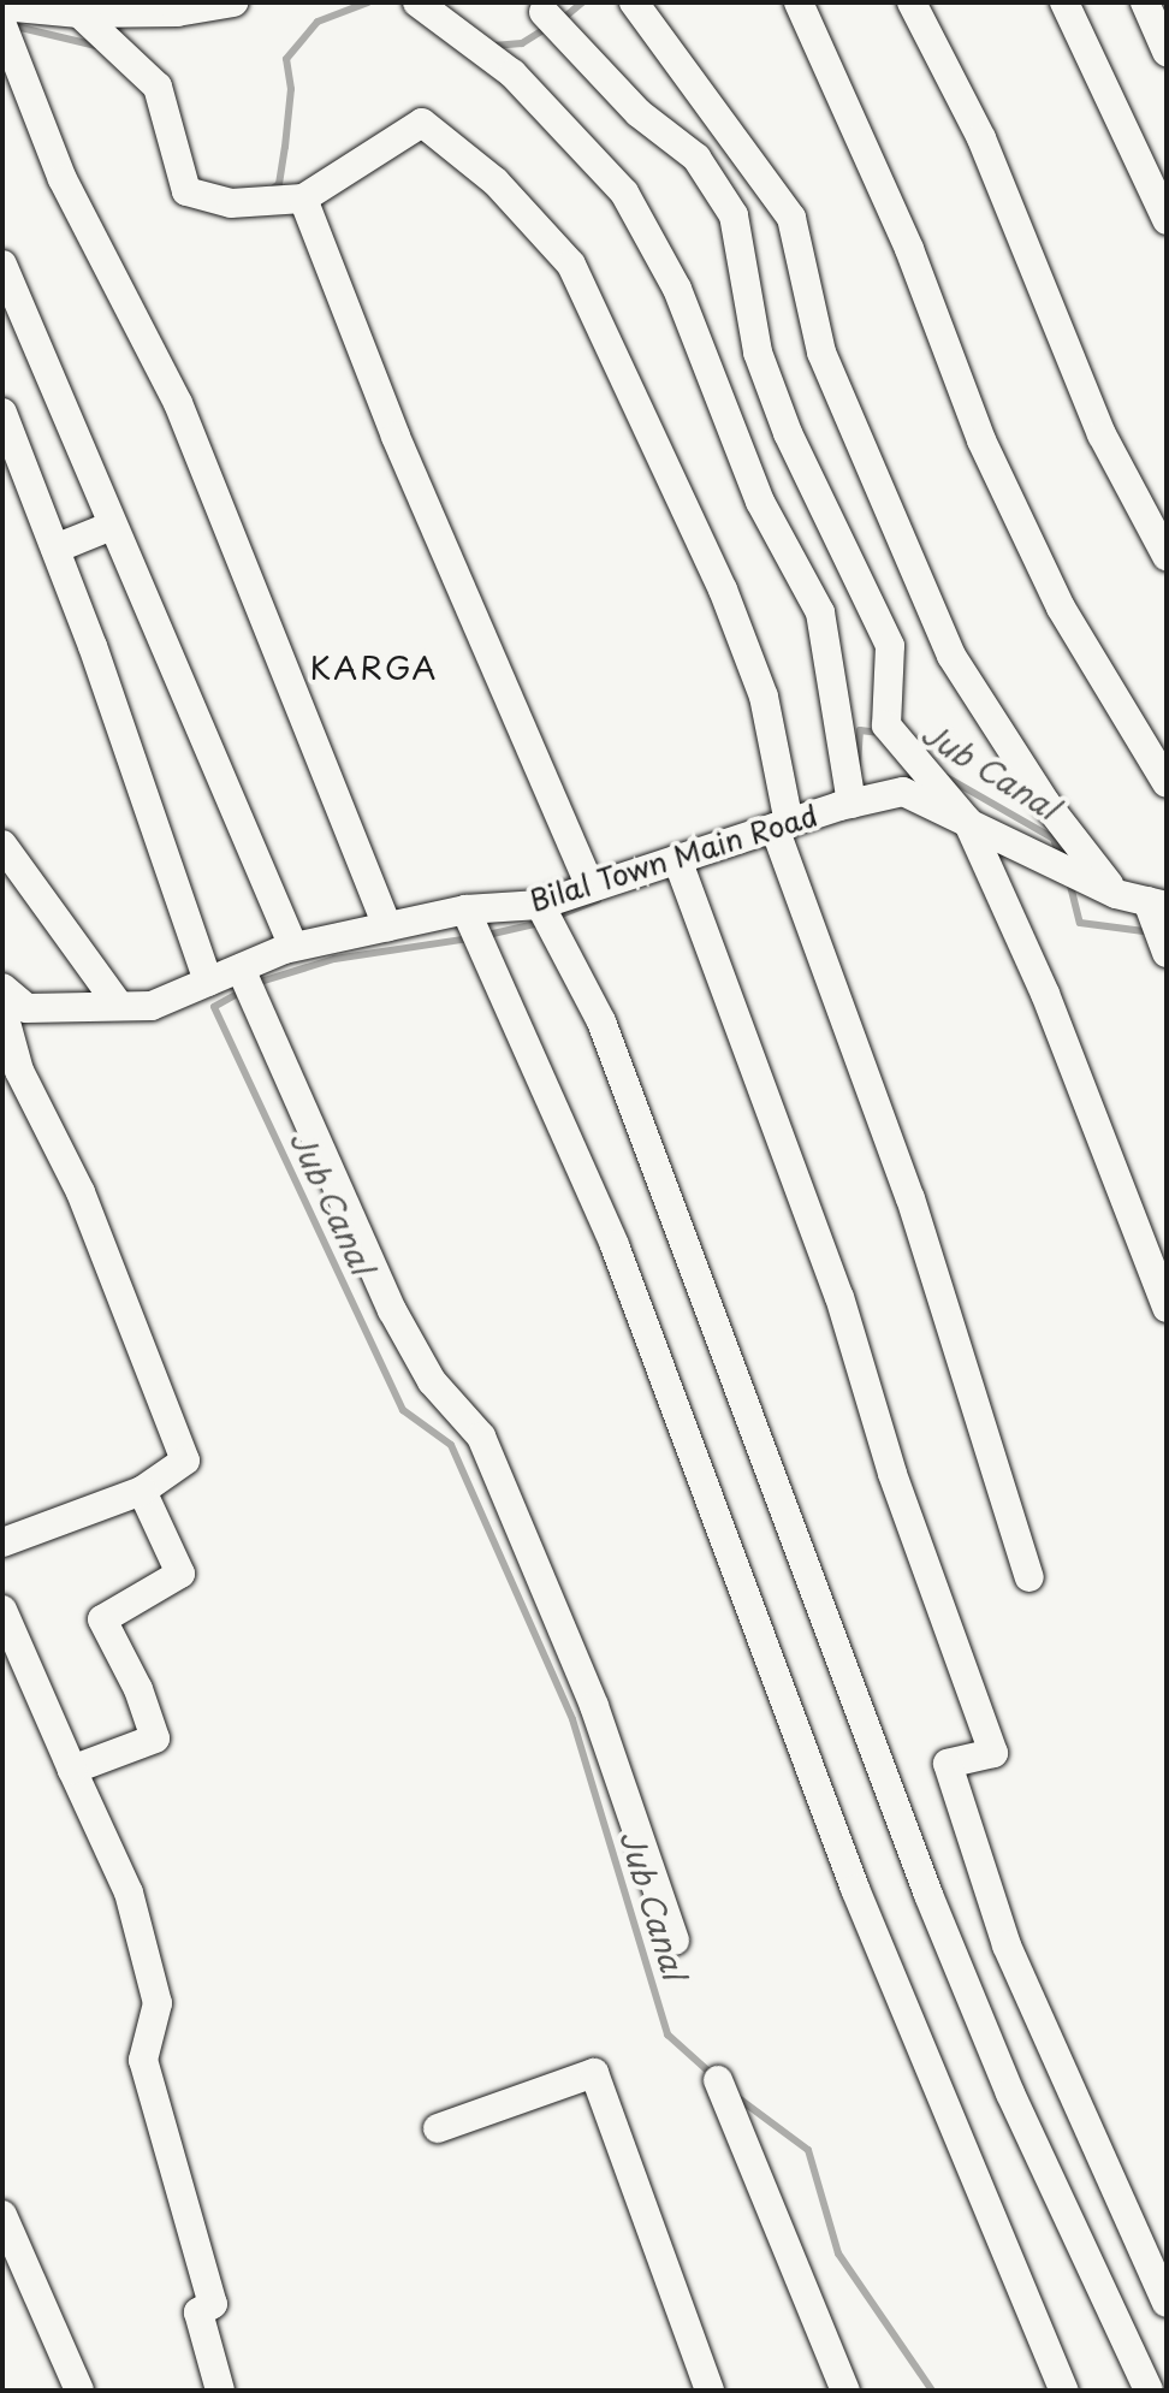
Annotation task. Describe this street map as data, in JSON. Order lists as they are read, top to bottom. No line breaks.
{"streets":{"street":["Bilal Town Main Road"]},"districts":["KARGA"],"water":["Jub Canal"]}
